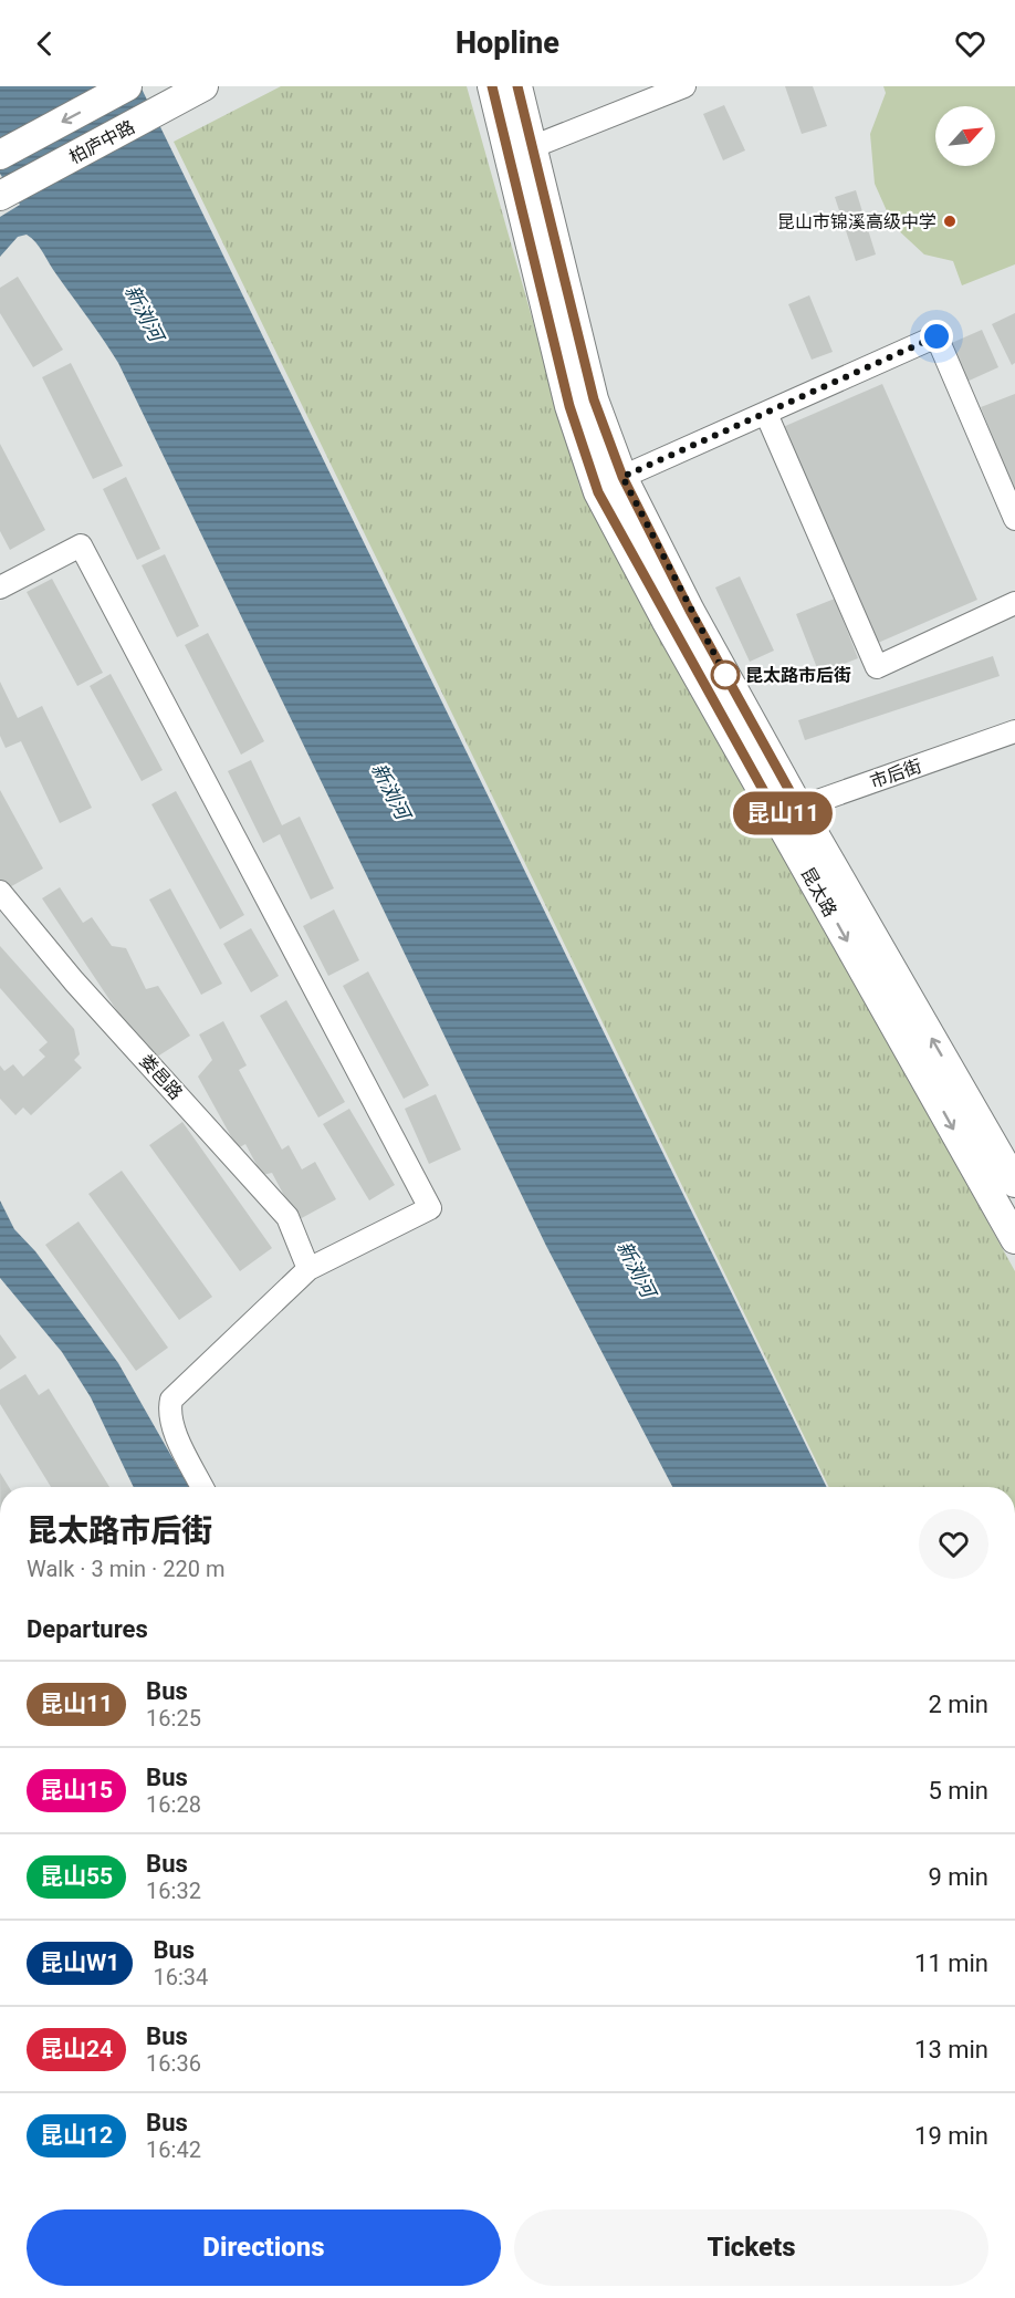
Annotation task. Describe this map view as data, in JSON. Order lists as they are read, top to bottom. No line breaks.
{"streets":{"main road":["柏庐中路","昆太路"],"street":["市后街","娄邑路"]},"crossings":[["市后街","昆太路"]],"water":["新浏河"],"places":["昆山市锦溪高级中学","昆太路市后街"],"lines":["bus line 昆山11"],"north":"top right","page":{"header":"Hopline","on_map":"昆山11","heading":[["昆太路市后街","Walk · 3 min · 220 m"],"Departures"],"list":[{"mark":"昆山11","name":"Bus","note":"16:25","value":"2 min"},{"mark":"昆山15","name":"Bus","note":"16:28","value":"5 min"},{"mark":"昆山55","name":"Bus","note":"16:32","value":"9 min"},{"mark":"昆山W1","name":"Bus","note":"16:34","value":"11 min"},{"mark":"昆山24","name":"Bus","note":"16:36","value":"13 min"},{"mark":"昆山12","name":"Bus","note":"16:42","value":"19 min"}],"buttons":["Directions","Tickets"]}}
